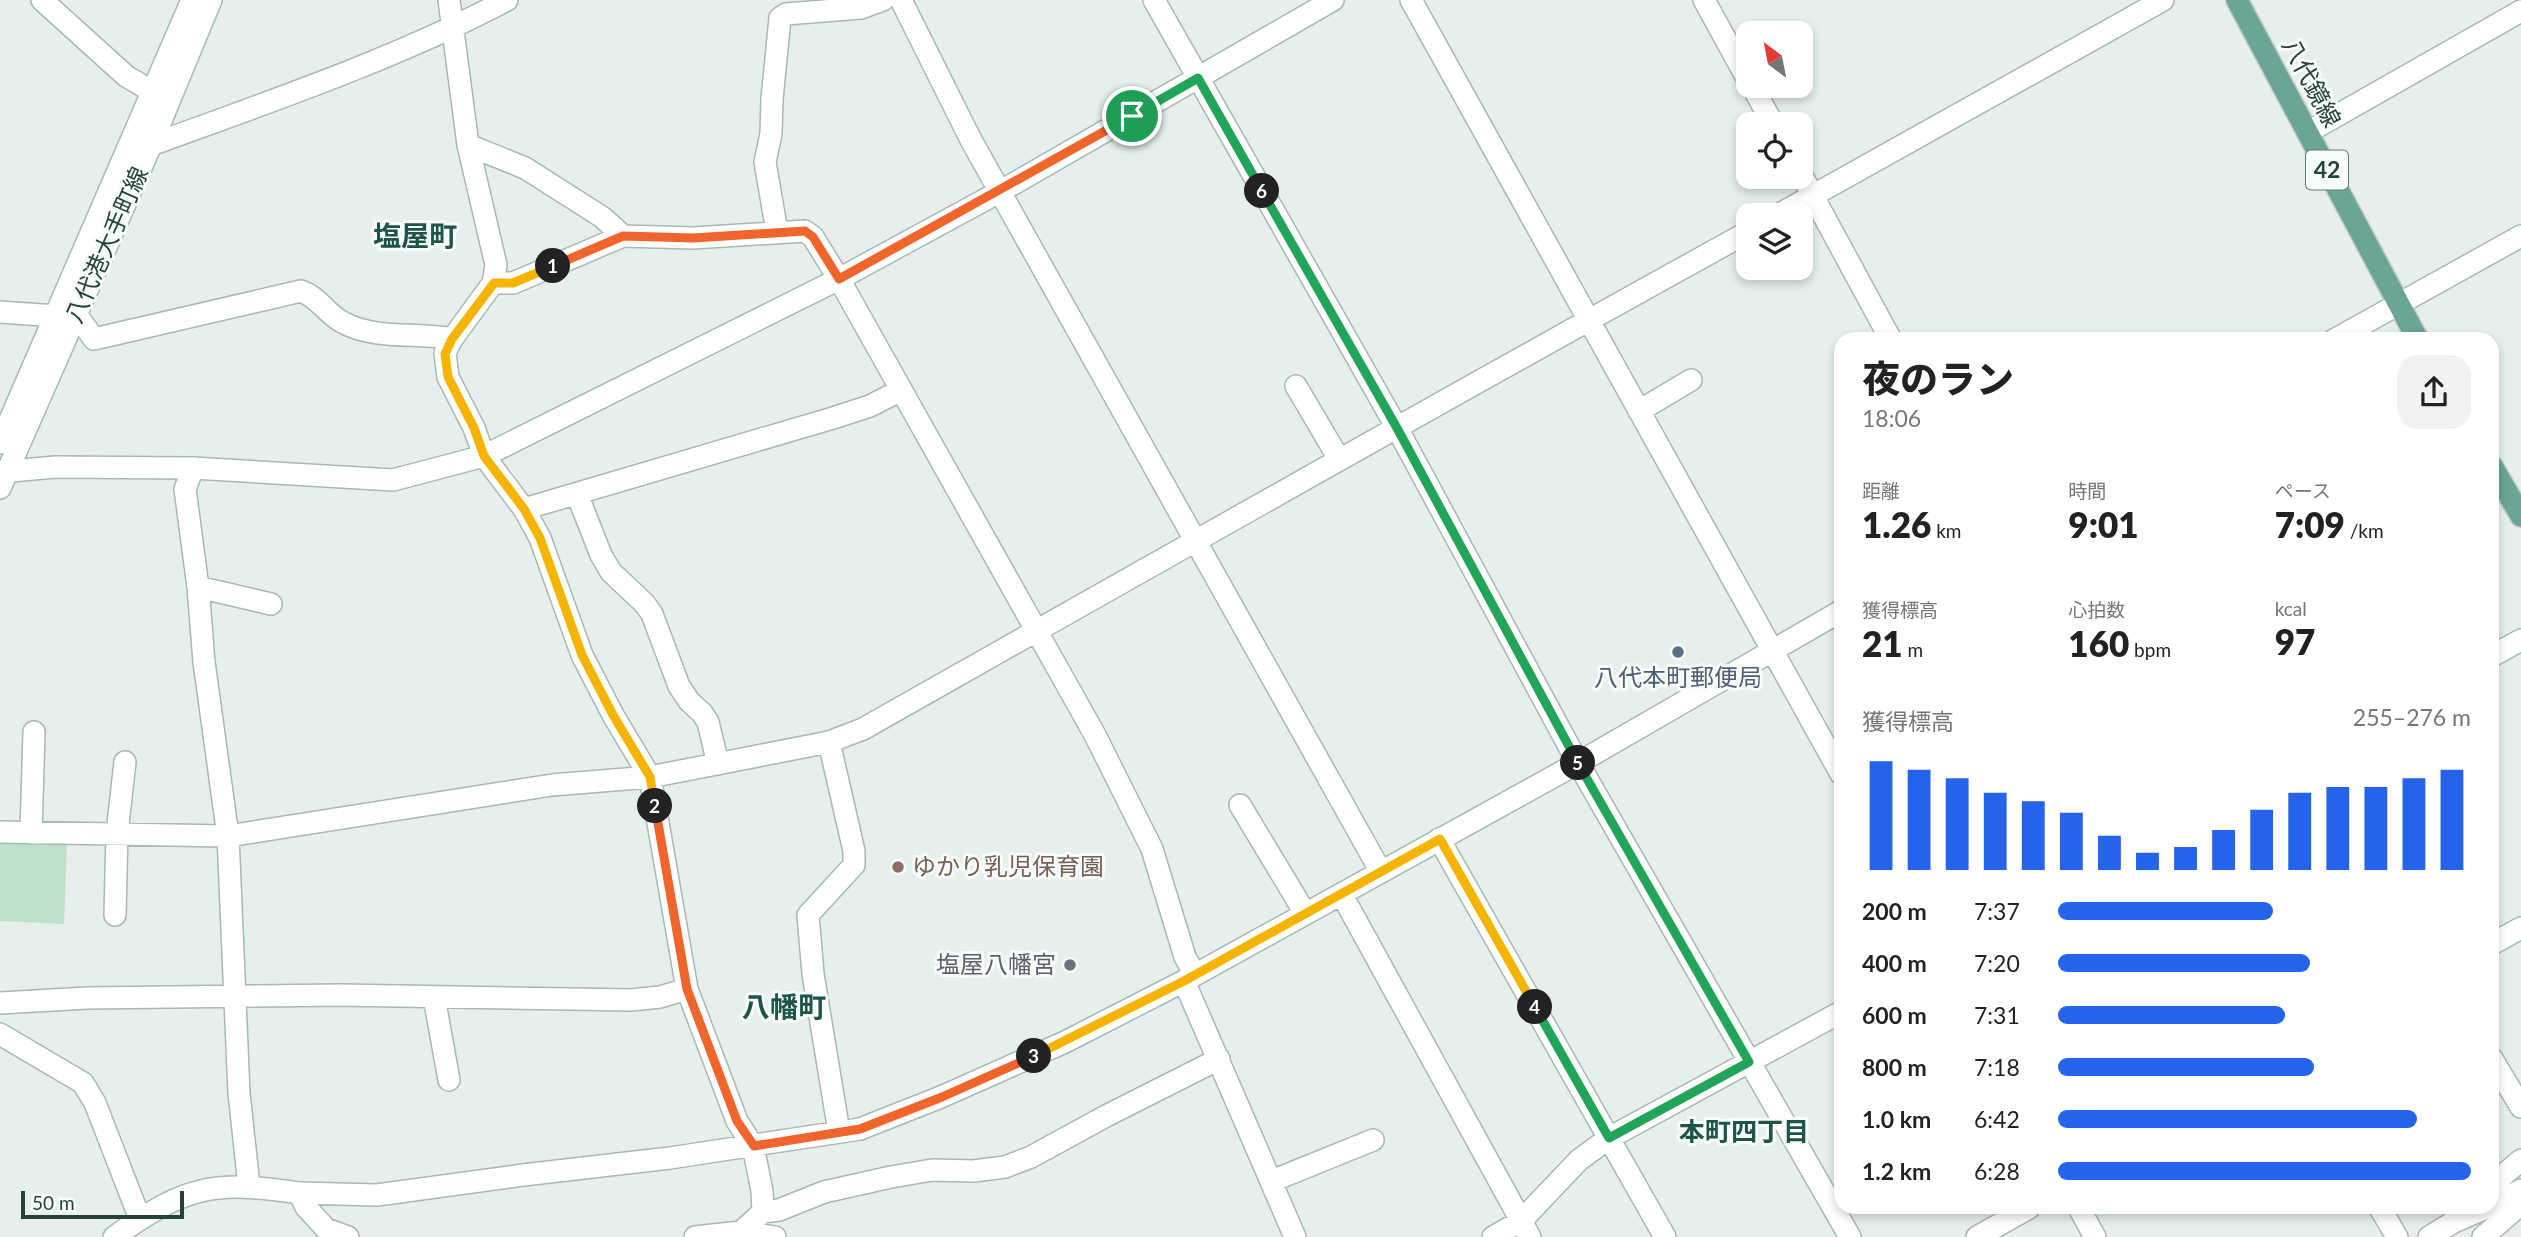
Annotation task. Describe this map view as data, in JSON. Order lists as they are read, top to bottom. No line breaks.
{"streets":{"main road":["八代鏡線","42"],"street":["八代港大手町線"]},"districts":["塩屋町","八幡町","本町四丁目"],"places":["八代本町郵便局","ゆかり乳児保育園","塩屋八幡宮"],"scale_bar":"50 m","north":"top left","page":{"pins":["6","1","5","2","4","3"],"heading":["夜のラン","18:06"],"stats":[["距離","1.26 km"],["時間","9:01"],["ペース","7:09 /km"],["獲得標高","21 m"],["心拍数","160 bpm"],["kcal","97"]],"chart":["獲得標高","255–276 m"],"list":[{"name":"200 m","note":"7:37"},{"name":"400 m","note":"7:20"},{"name":"600 m","note":"7:31"},{"name":"800 m","note":"7:18"},{"name":"1.0 km","note":"6:42"},{"name":"1.2 km","note":"6:28"}],"scale":"50 m"}}
